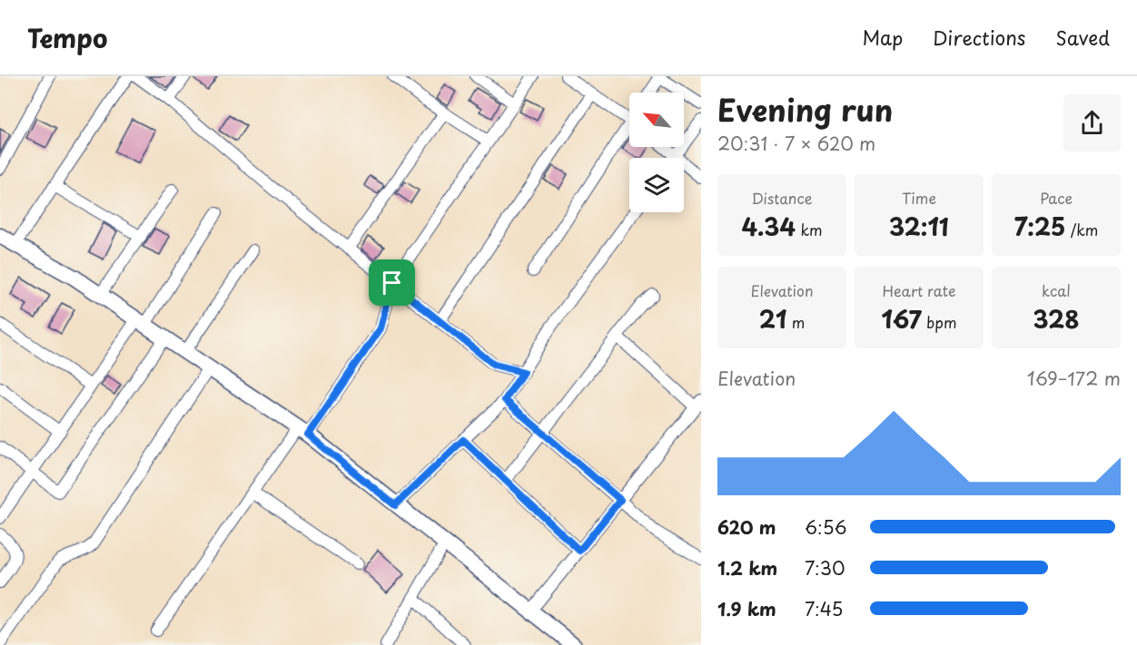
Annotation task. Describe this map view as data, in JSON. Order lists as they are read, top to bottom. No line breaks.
{"north":"top left","page":{"header":"Tempo","nav":["Map","Directions","Saved"],"heading":["Evening run","20:31 · 7 × 620 m"],"stats":[["Distance","4.34 km"],["Time","32:11"],["Pace","7:25 /km"],["Elevation","21 m"],["Heart rate","167 bpm"],["kcal","328"]],"chart":["Elevation","169–172 m"],"list":[{"name":"620 m","note":"6:56"},{"name":"1.2 km","note":"7:30"},{"name":"1.9 km","note":"7:45"}]}}
